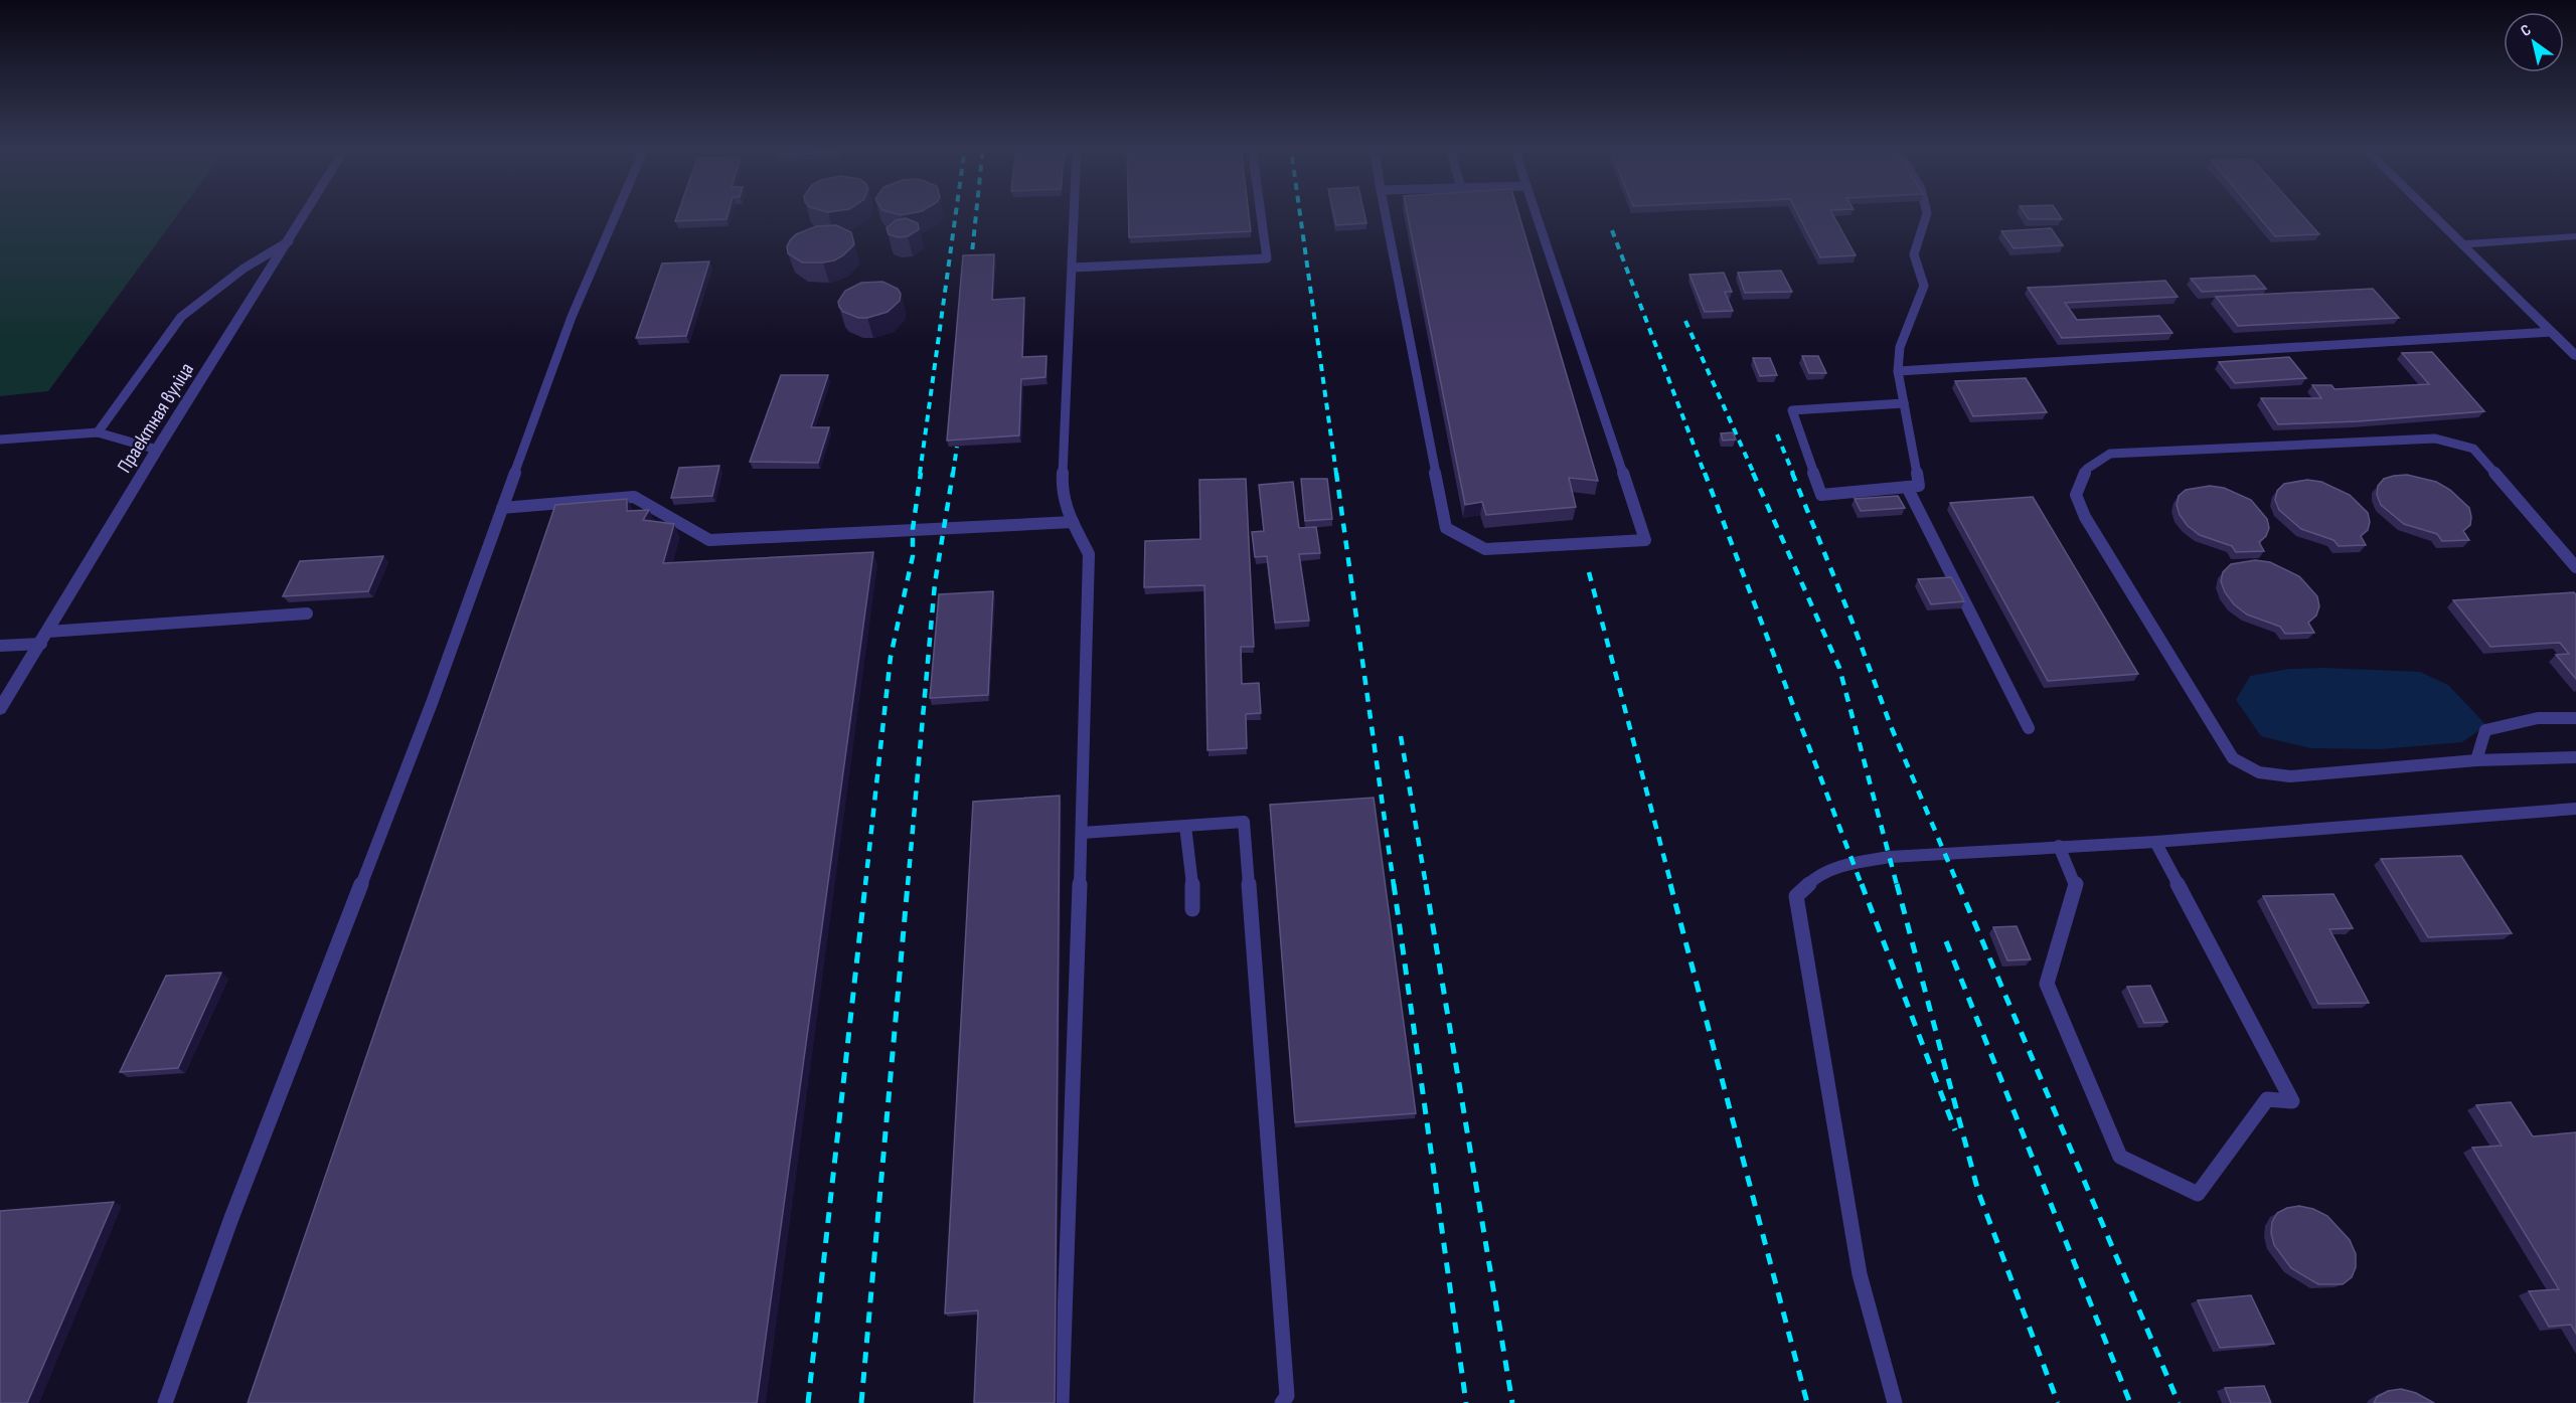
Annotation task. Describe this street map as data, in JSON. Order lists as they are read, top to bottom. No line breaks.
{"streets":{"street":["Праектная вуліца"]},"north":"top left"}
